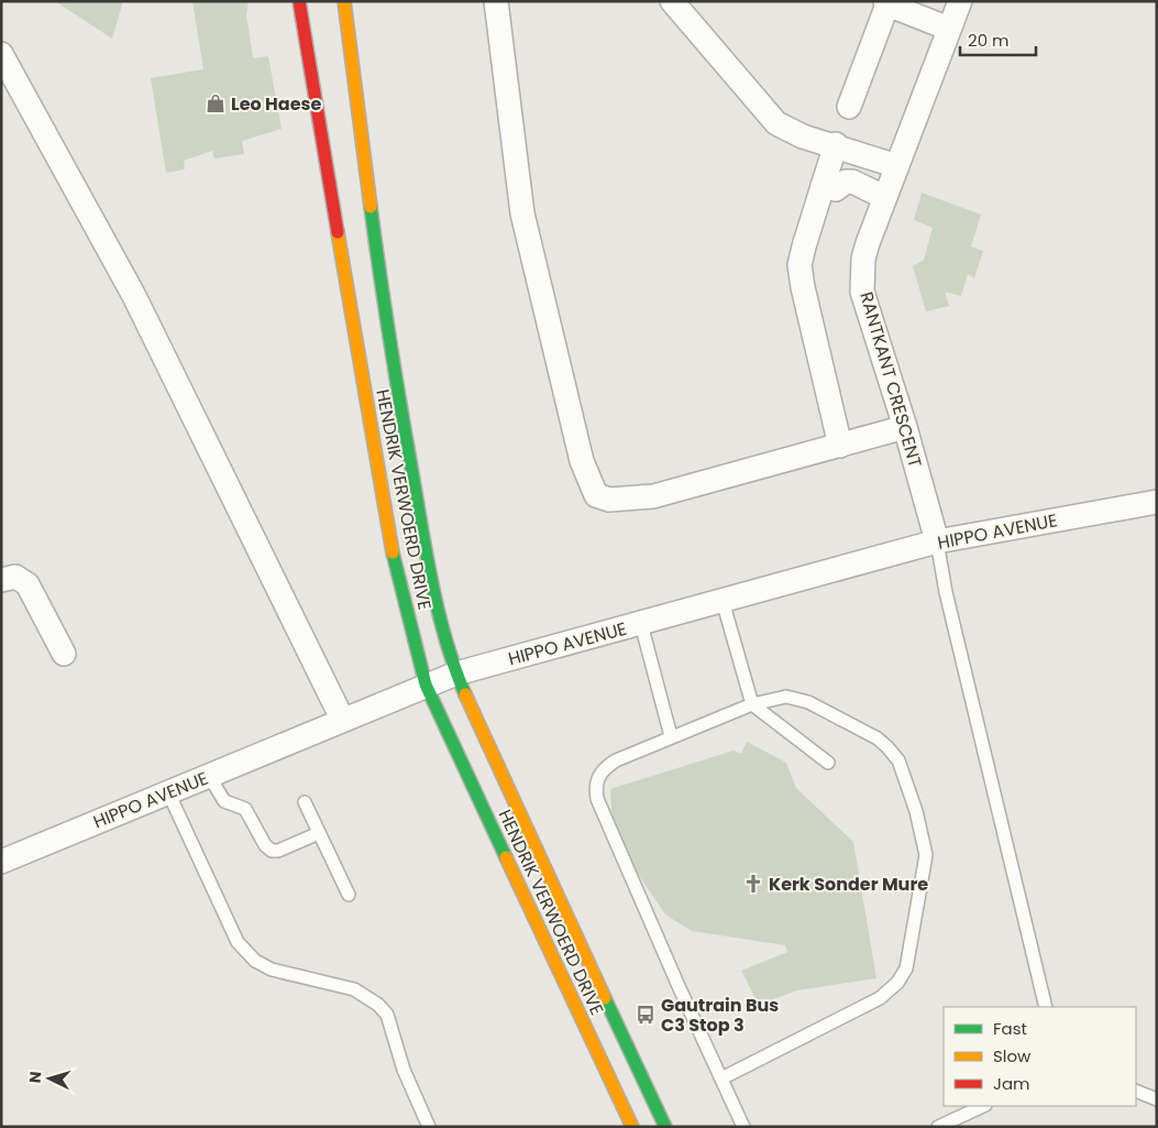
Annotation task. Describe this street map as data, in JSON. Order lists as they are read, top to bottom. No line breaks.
{"streets":{"main road":["HENDRIK VERWOERD DRIVE"],"street":["RANTKANT CRESCENT","HIPPO AVENUE"]},"crossings":[["RANTKANT CRESCENT","HIPPO AVENUE"],["HENDRIK VERWOERD DRIVE","HIPPO AVENUE"]],"places":{"shop":["Leo Haese"],"church":["Kerk Sonder Mure"],"bus stop":["Gautrain Bus C3 Stop 3"]},"legend":["Fast","Slow","Jam"],"scale_bar":"20 m","north":"left"}
